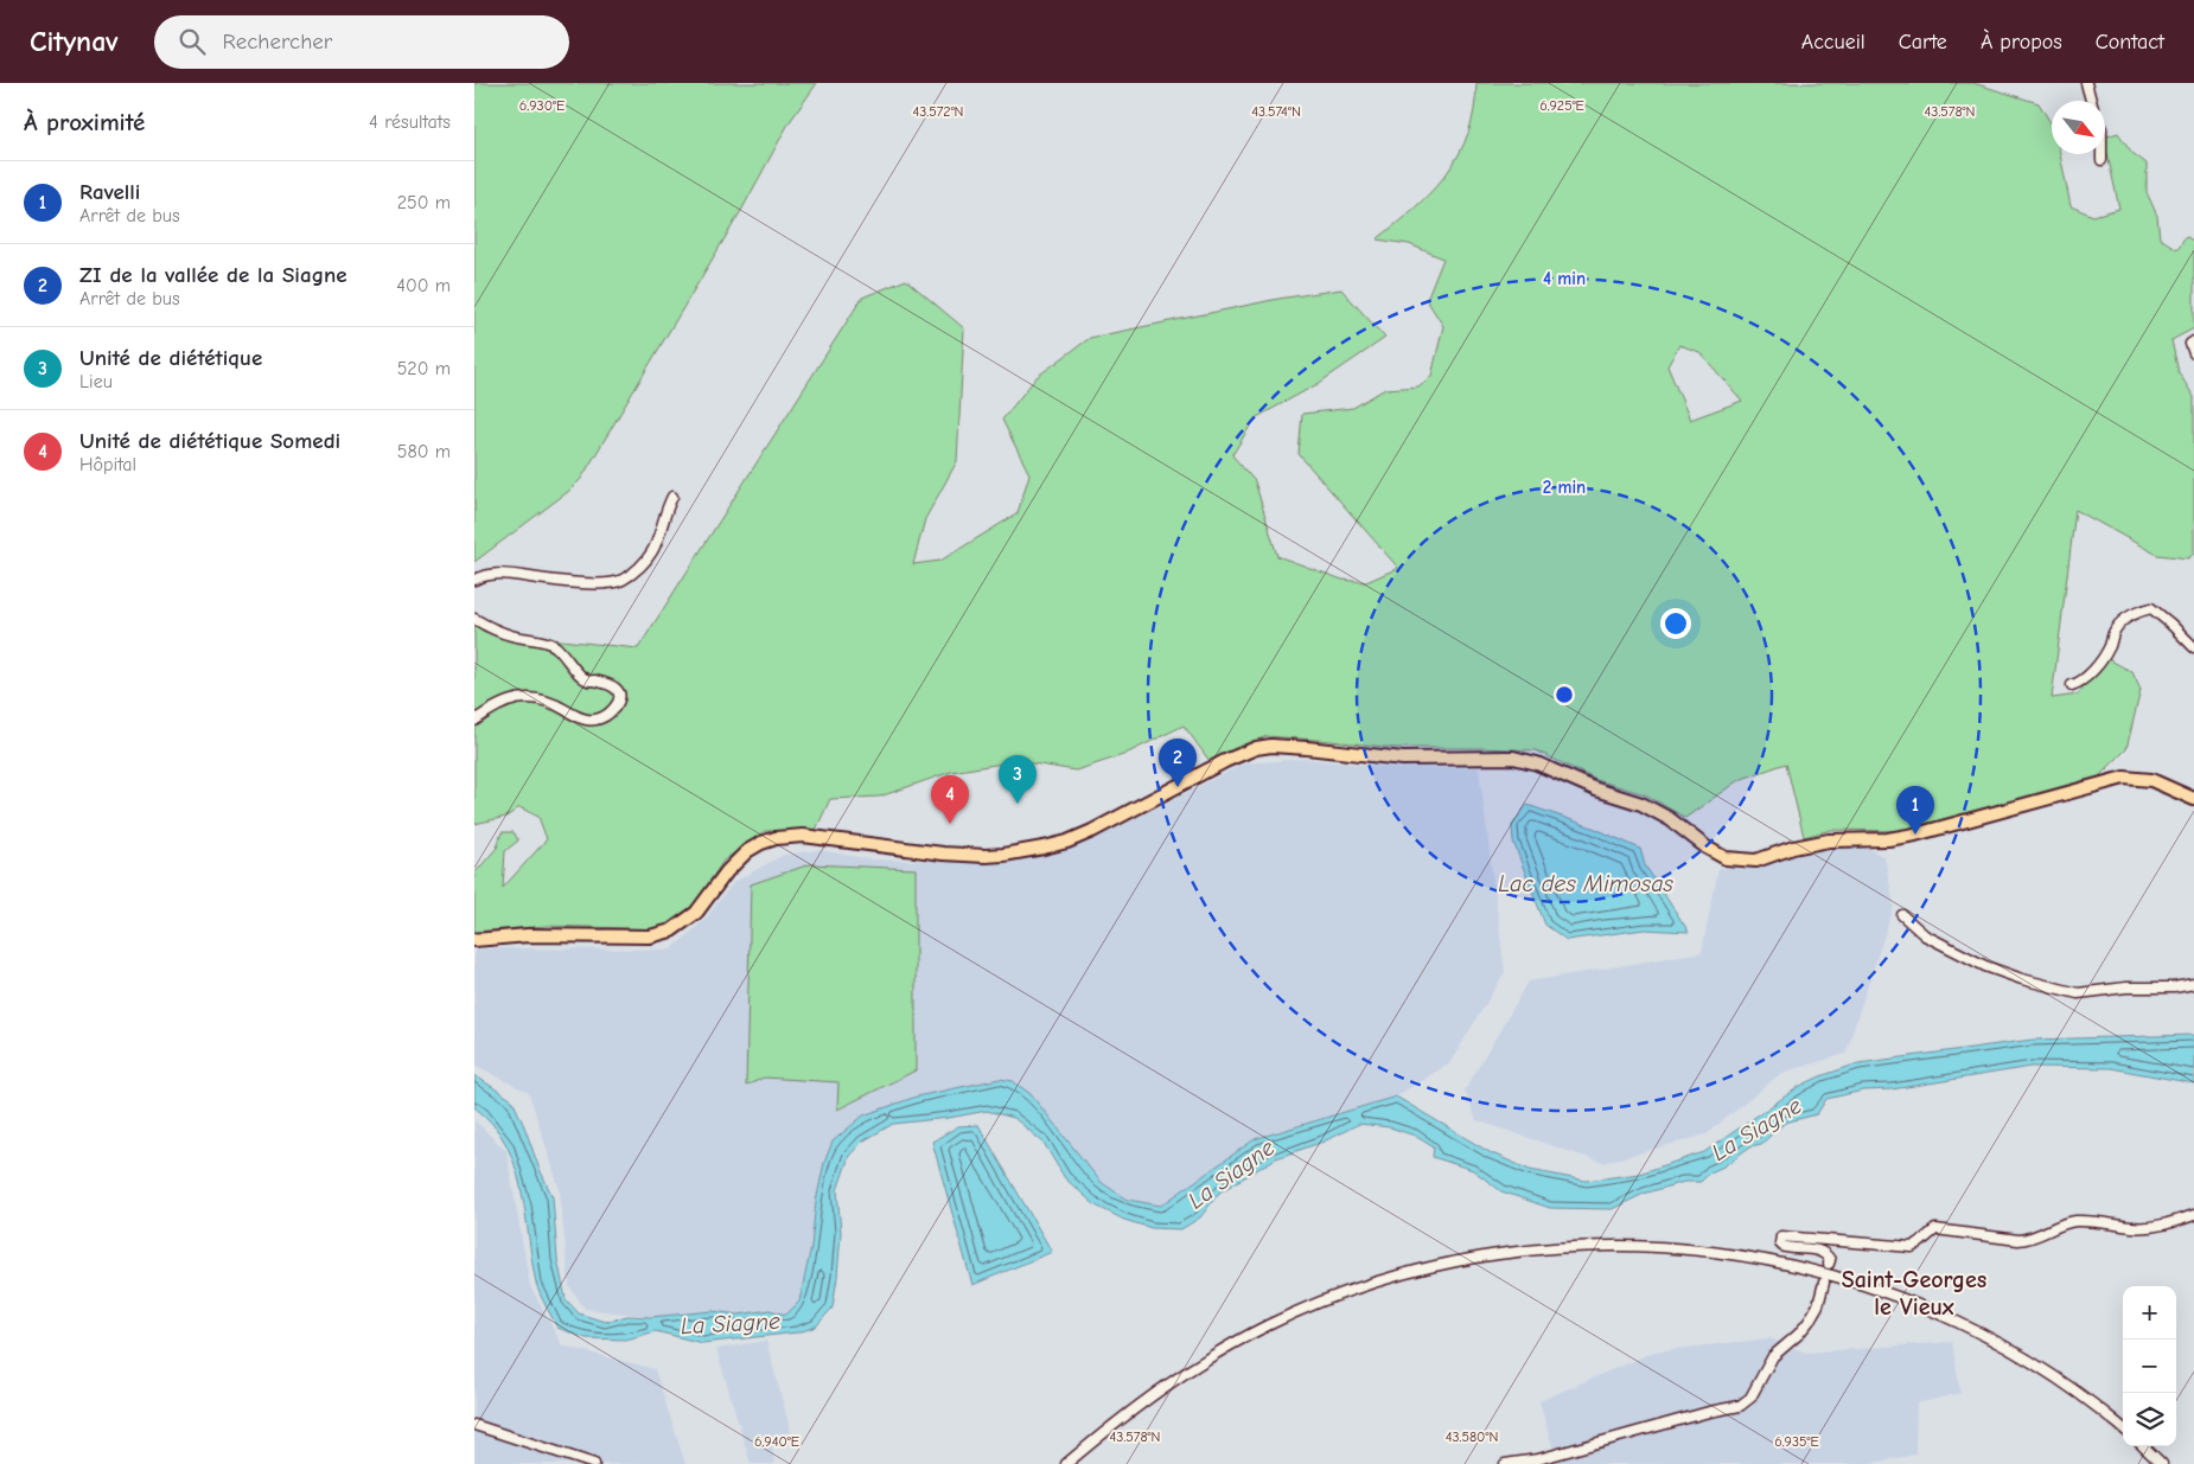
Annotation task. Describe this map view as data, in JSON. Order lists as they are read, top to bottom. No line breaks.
{"districts":["Saint-Georges le Vieux"],"water":["Lac des Mimosas","La Siagne"],"north":"bottom right","page":{"header":"Citynav","search":"Rechercher","nav":["Accueil","Carte","À propos","Contact"],"heading":["À proximité","4 résultats"],"list":[{"mark":"1","name":"Ravelli","note":"Arrêt de bus","value":"250 m"},{"mark":"2","name":"ZI de la vallée de la Siagne","note":"Arrêt de bus","value":"400 m"},{"mark":"3","name":"Unité de diététique","note":"Lieu","value":"520 m"},{"mark":"4","name":"Unité de diététique Somedi","note":"Hôpital","value":"580 m"}],"pins":["2","3","4","1"],"map_buttons":["+","−"]},"coordinates":["6.930°E","6.925°E","43.572°N","43.574°N","43.578°N","43.580°N","6.940°E","6.935°E"],"rings":["4 min","2 min"]}
